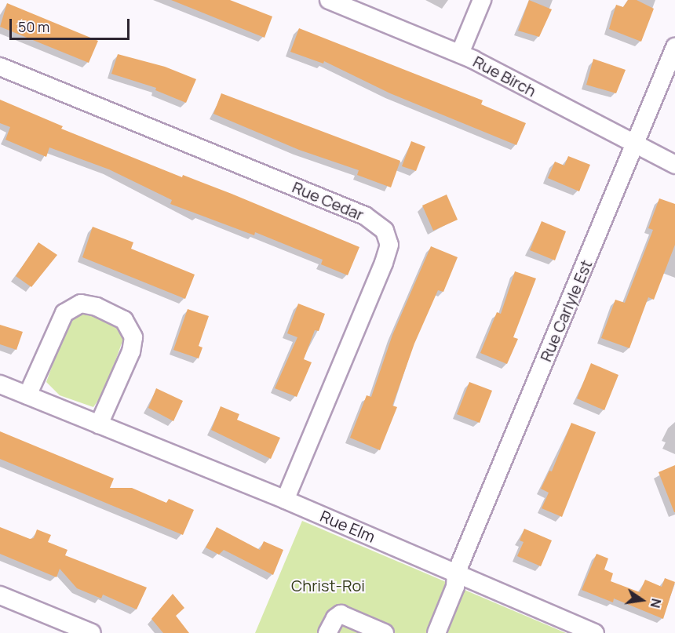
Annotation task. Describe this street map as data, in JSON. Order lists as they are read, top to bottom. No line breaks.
{"streets":{"street":["Rue Birch","Rue Cedar","Rue Carlyle Est","Rue Elm"]},"crossings":[["Rue Birch","Rue Carlyle Est"],["Rue Cedar","Rue Elm"],["Rue Carlyle Est","Rue Elm"]],"parks":["Christ-Roi"],"scale_bar":"50 m","north":"right"}
